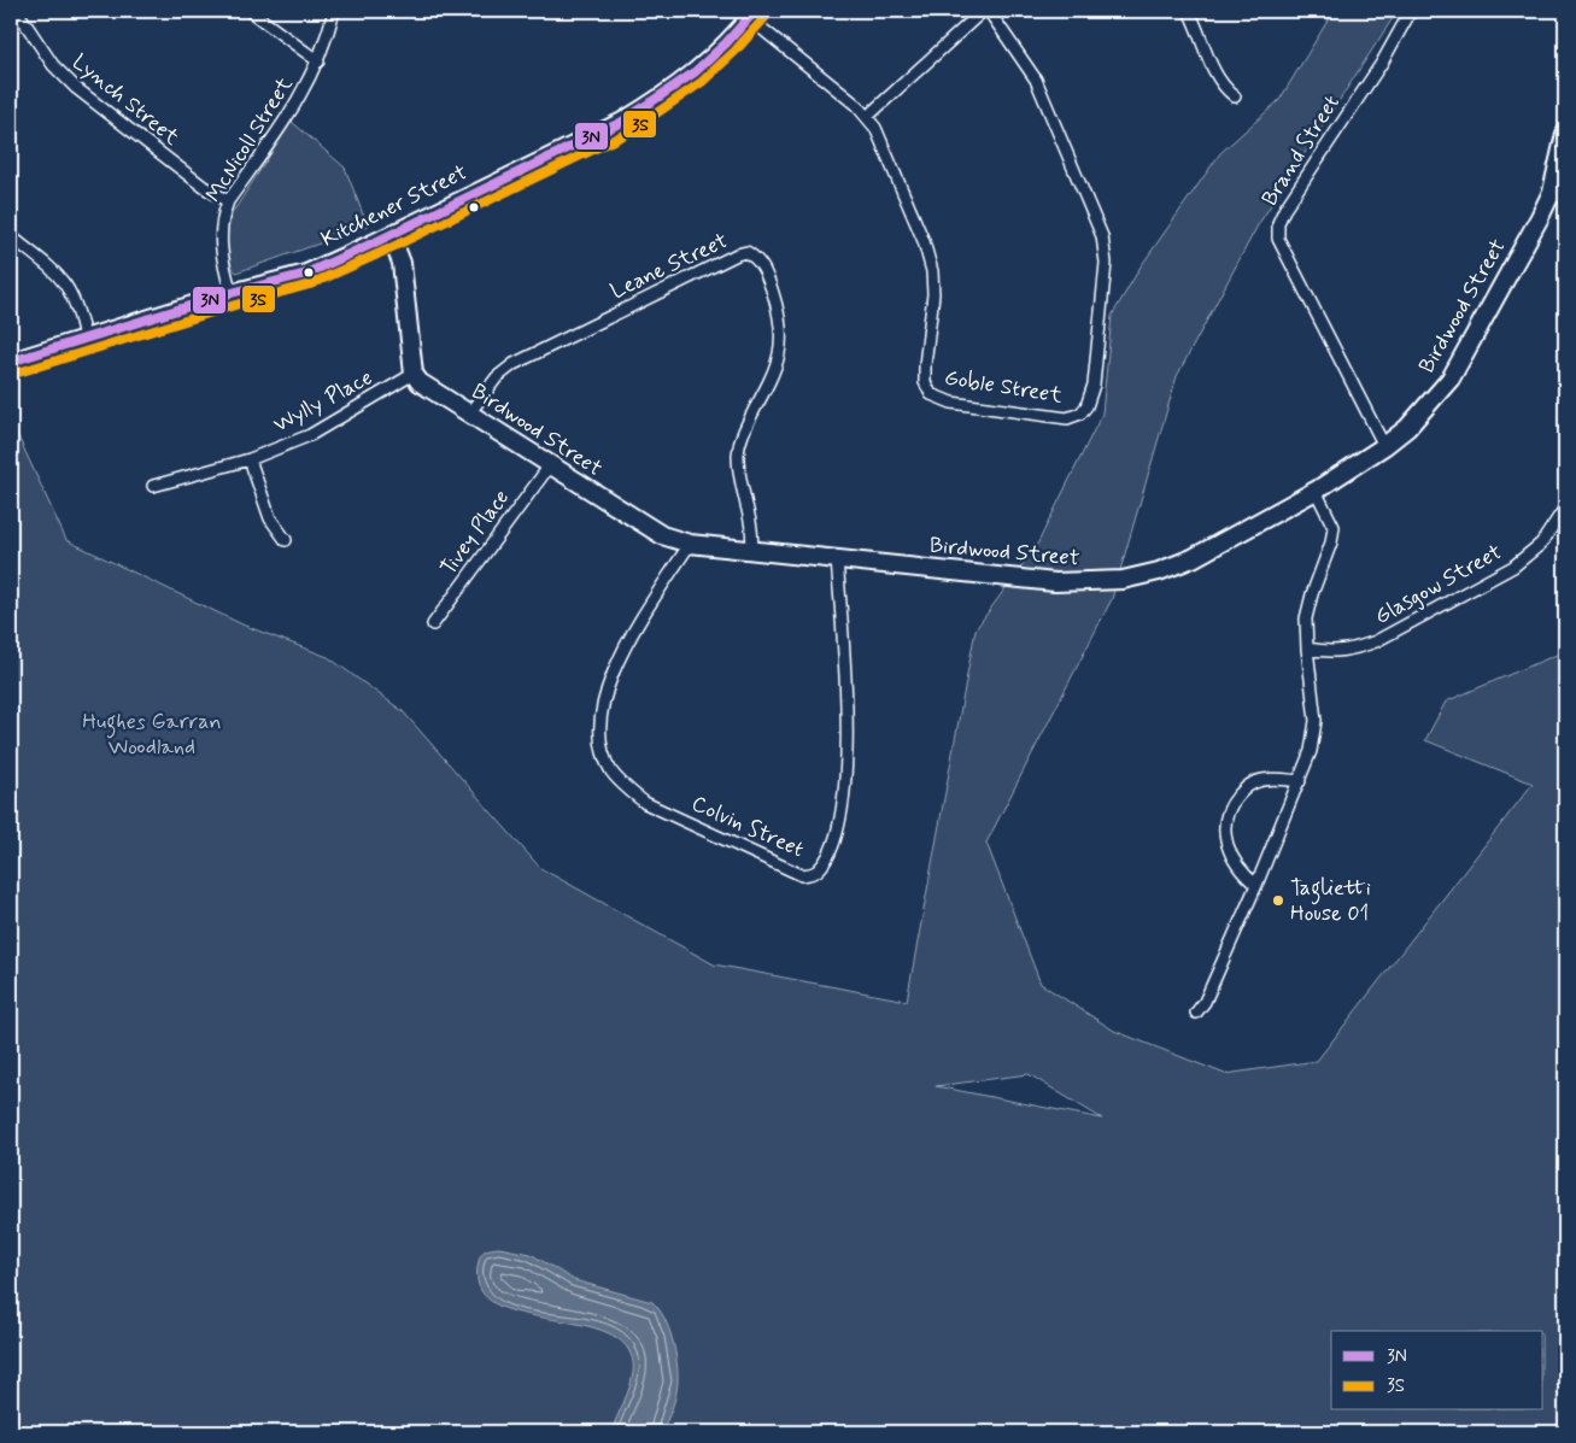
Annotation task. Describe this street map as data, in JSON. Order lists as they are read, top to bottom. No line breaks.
{"streets":{"street":["Lynch Street","McNicoll Street","Brand Street","Kitchener Street","Leane Street","Birdwood Street","Goble Street","Wylly Place","Tivey Place","Glasgow Street","Colvin Street"]},"crossings":[["Lynch Street","McNicoll Street"],["McNicoll Street","Kitchener Street"],["Brand Street","Birdwood Street"],["Kitchener Street","Goble Street"],["Leane Street","Birdwood Street"],["Birdwood Street","Wylly Place"],["Birdwood Street","Tivey Place"],["Birdwood Street","Colvin Street"]],"parks":["Hughes Garran Woodland"],"places":["Taglietti House 01"],"lines":["transit line 3N","transit line 3S"],"legend":["3N","3S"]}
